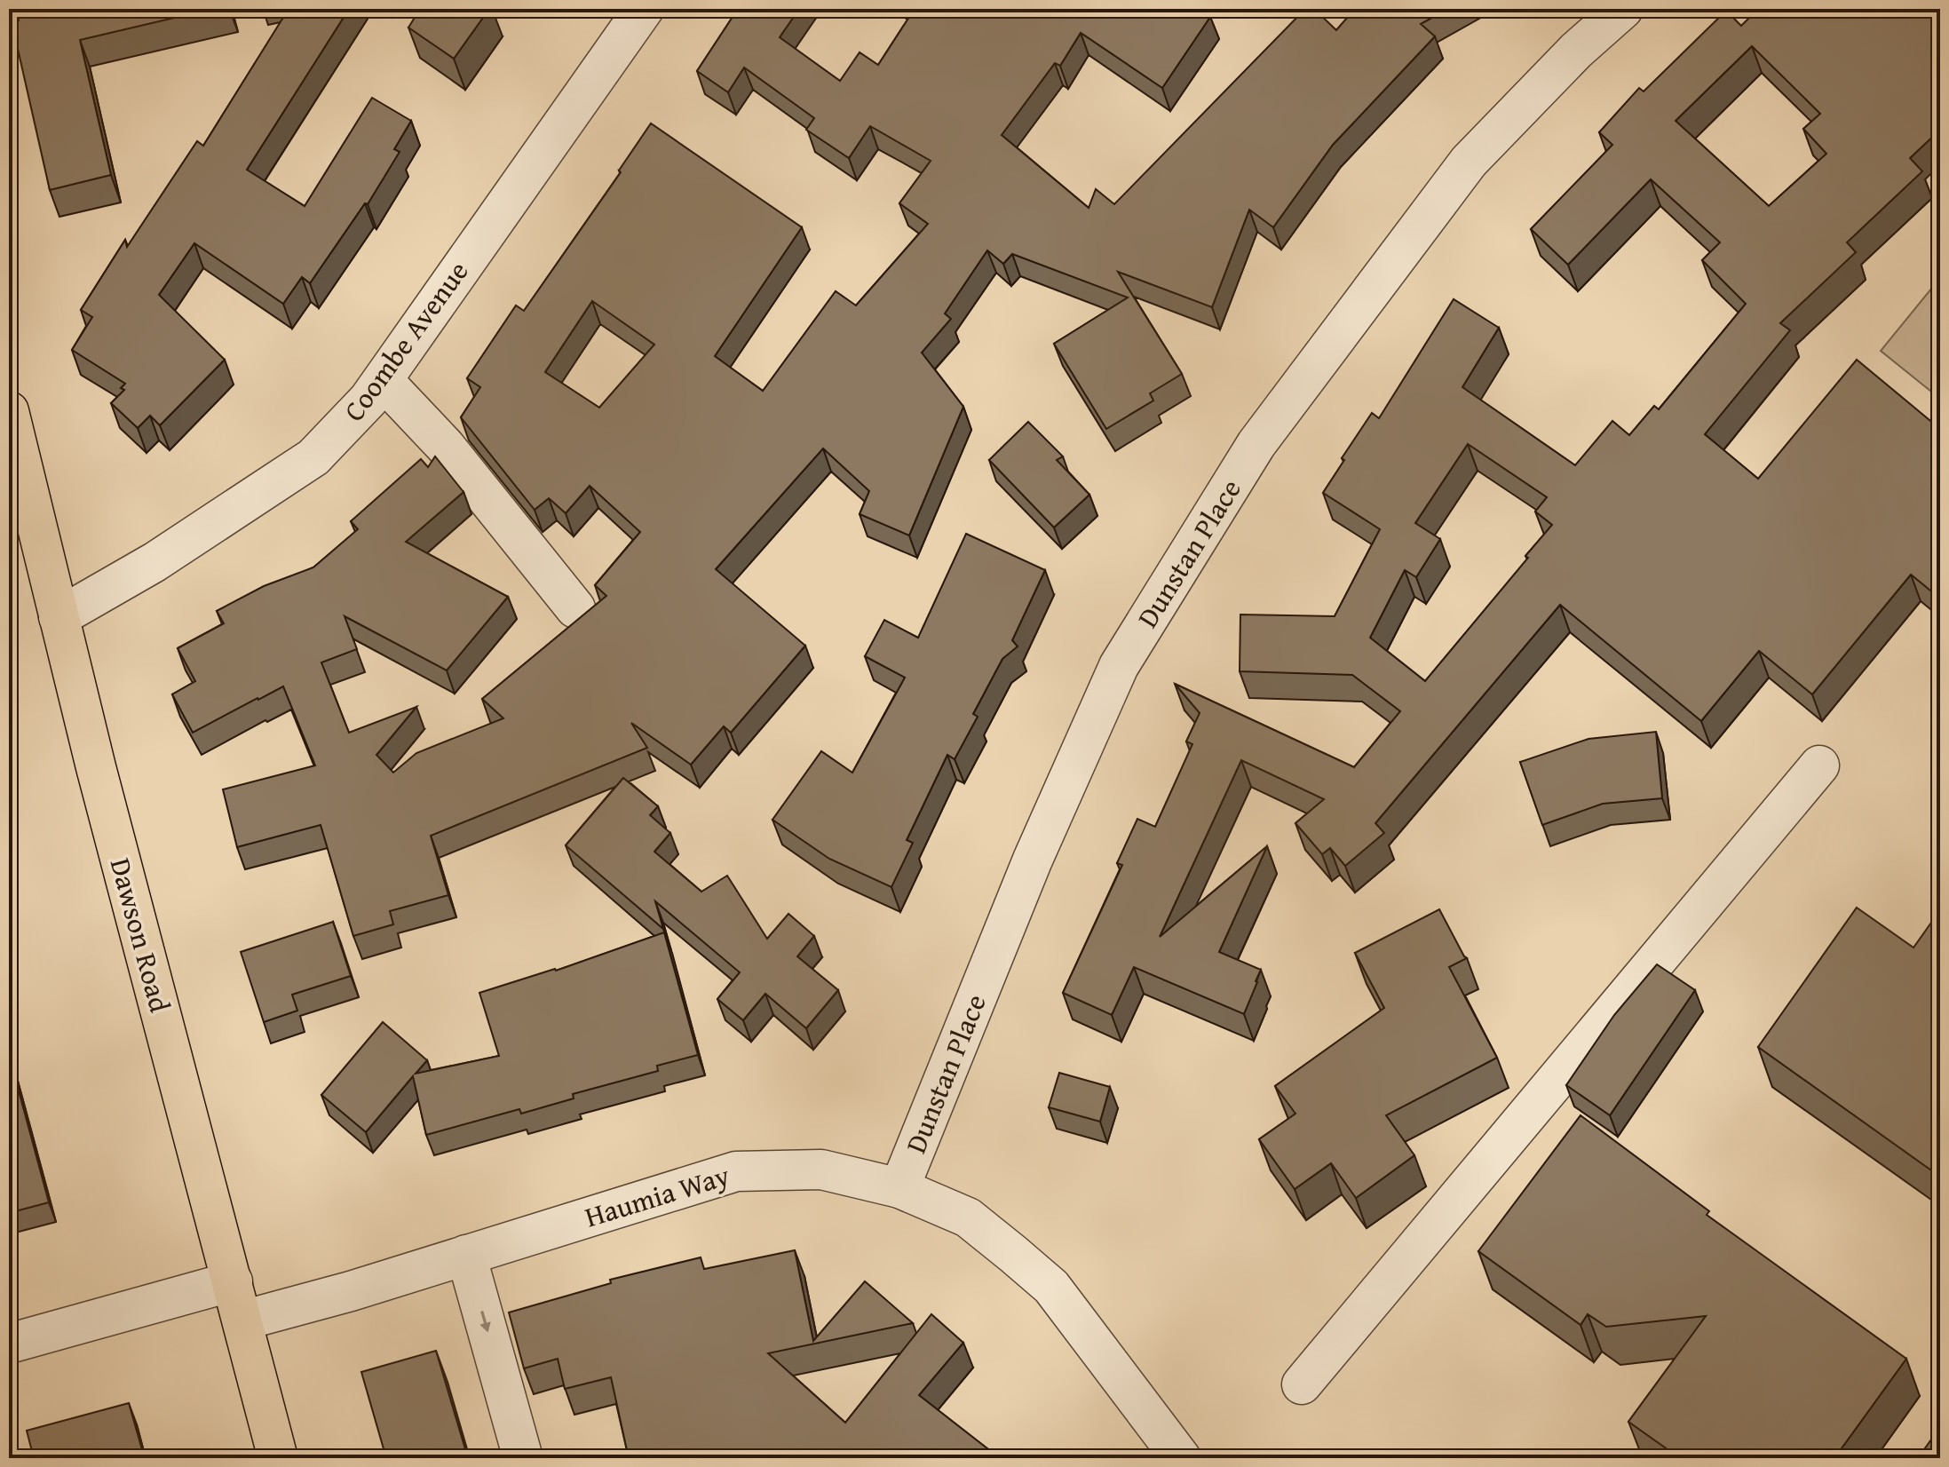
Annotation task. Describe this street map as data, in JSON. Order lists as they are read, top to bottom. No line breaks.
{"streets":{"main road":["Dawson Road"],"street":["Coombe Avenue","Dunstan Place","Haumia Way"]},"crossings":[["Coombe Avenue","Dawson Road"],["Dunstan Place","Haumia Way"],["Dawson Road","Haumia Way"]]}
